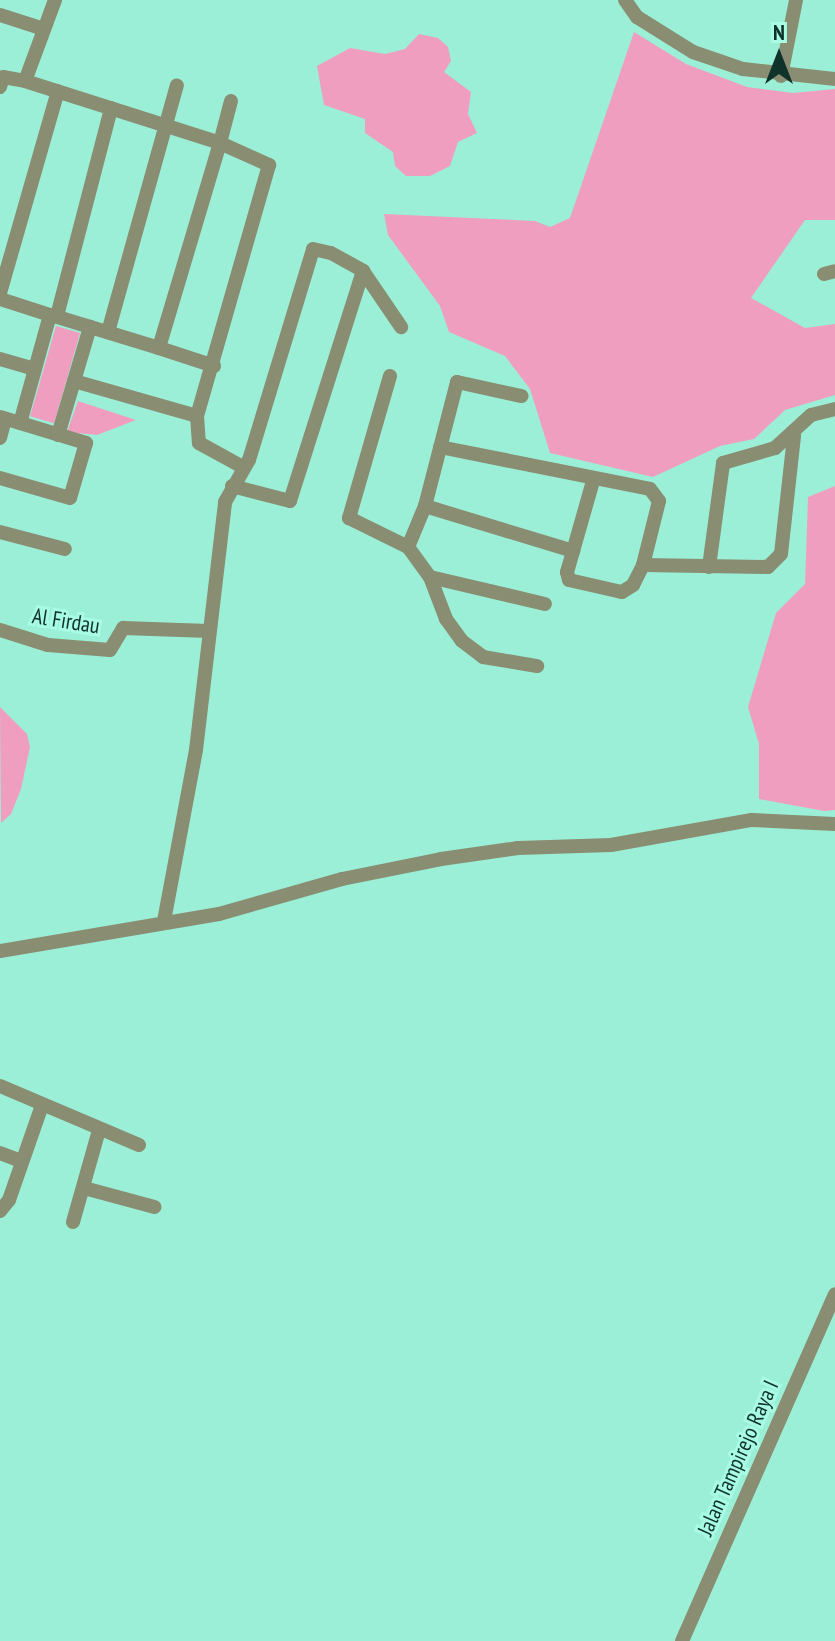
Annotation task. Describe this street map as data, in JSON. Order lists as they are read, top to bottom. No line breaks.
{"streets":{"street":["Al Firdau","Jalan Tampirejo Raya I"]},"north":"top"}
